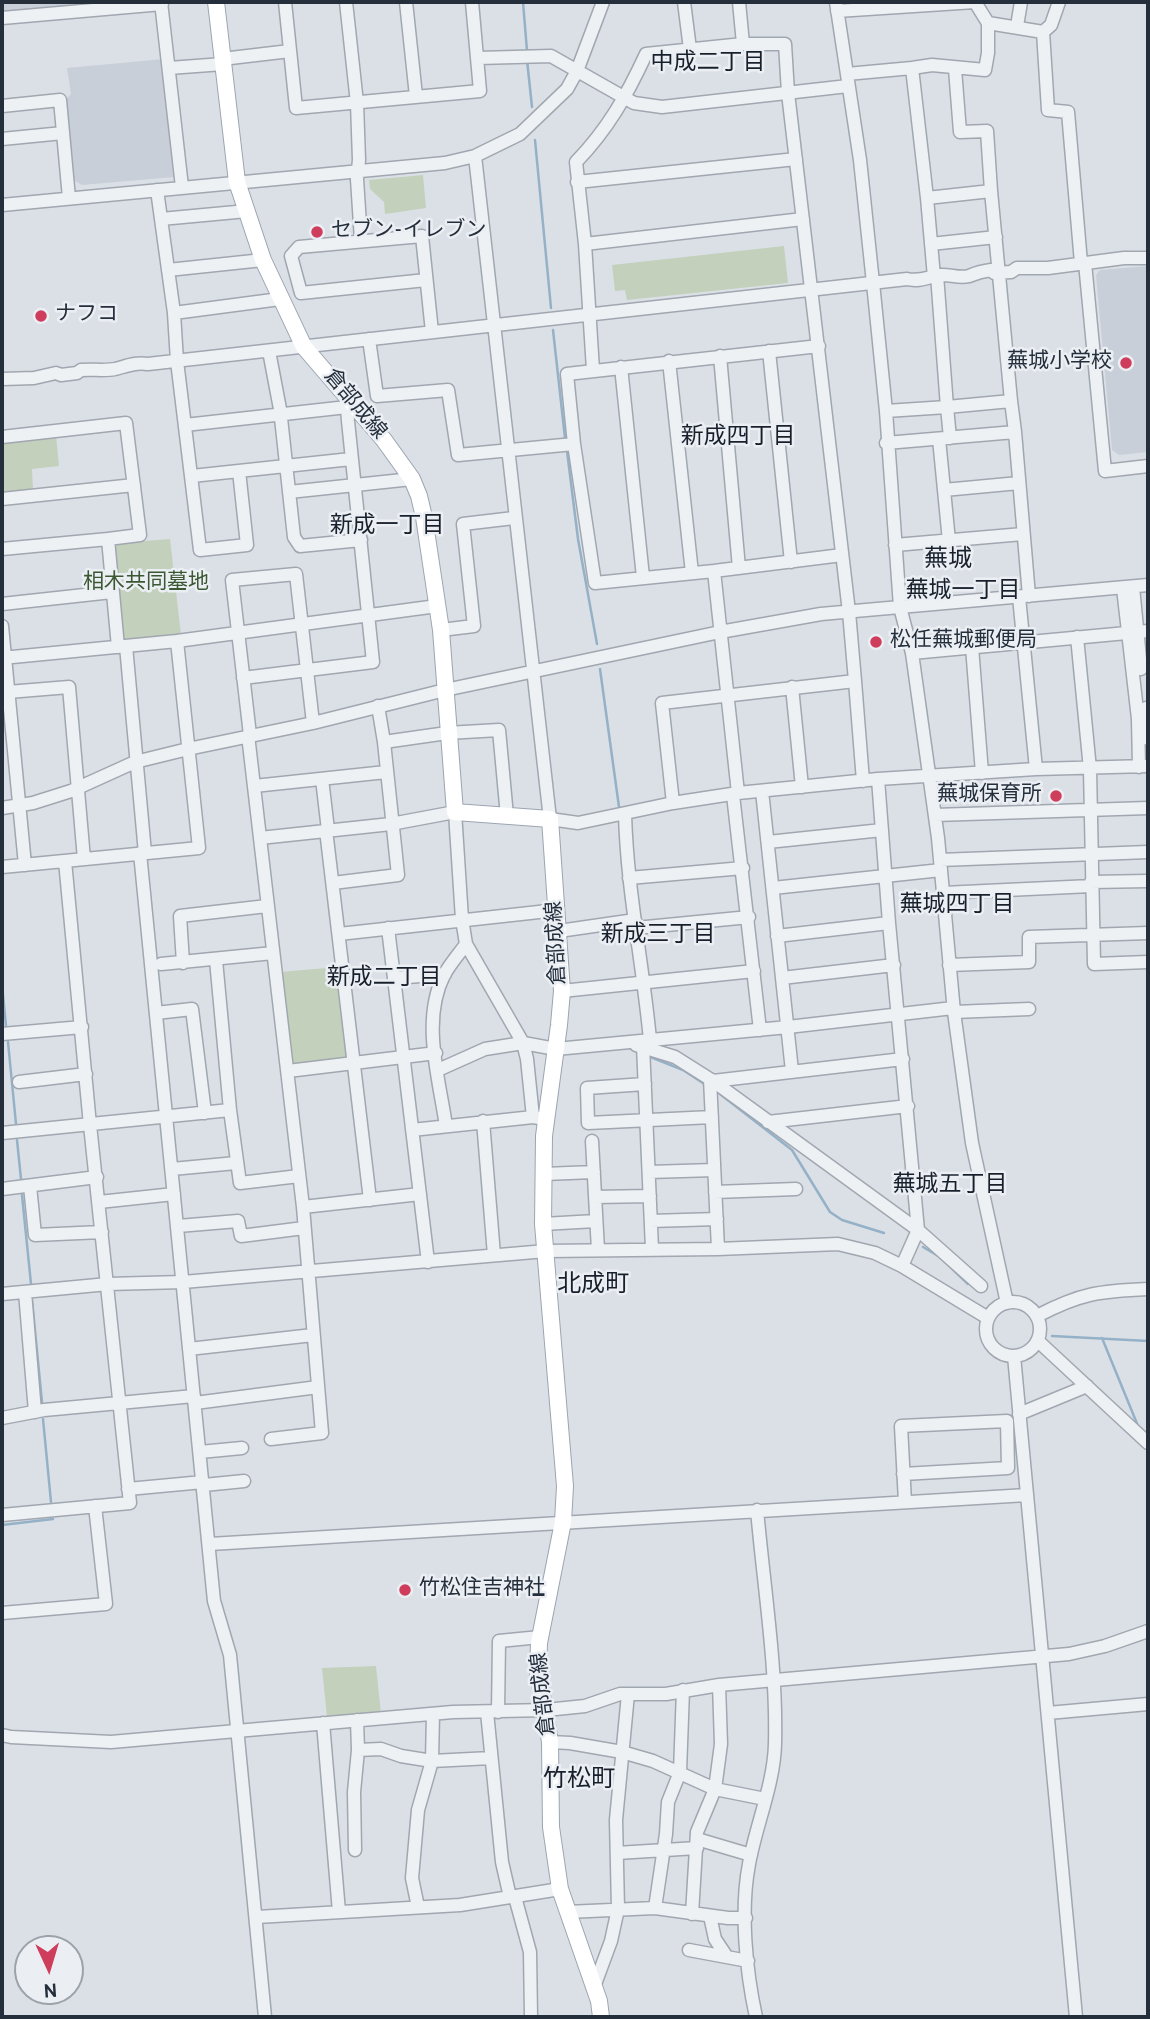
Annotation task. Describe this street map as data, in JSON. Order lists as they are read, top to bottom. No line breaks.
{"streets":{"main road":["倉部成線"]},"districts":["中成二丁目","新成四丁目","新成一丁目","蕪城","蕪城一丁目","蕪城四丁目","新成三丁目","新成二丁目","蕪城五丁目","北成町","竹松町"],"parks":["相木共同墓地"],"places":["セブン-イレブン","ナフコ","蕪城小学校","松任蕪城郵便局","蕪城保育所","竹松住吉神社"],"north":"bottom"}
